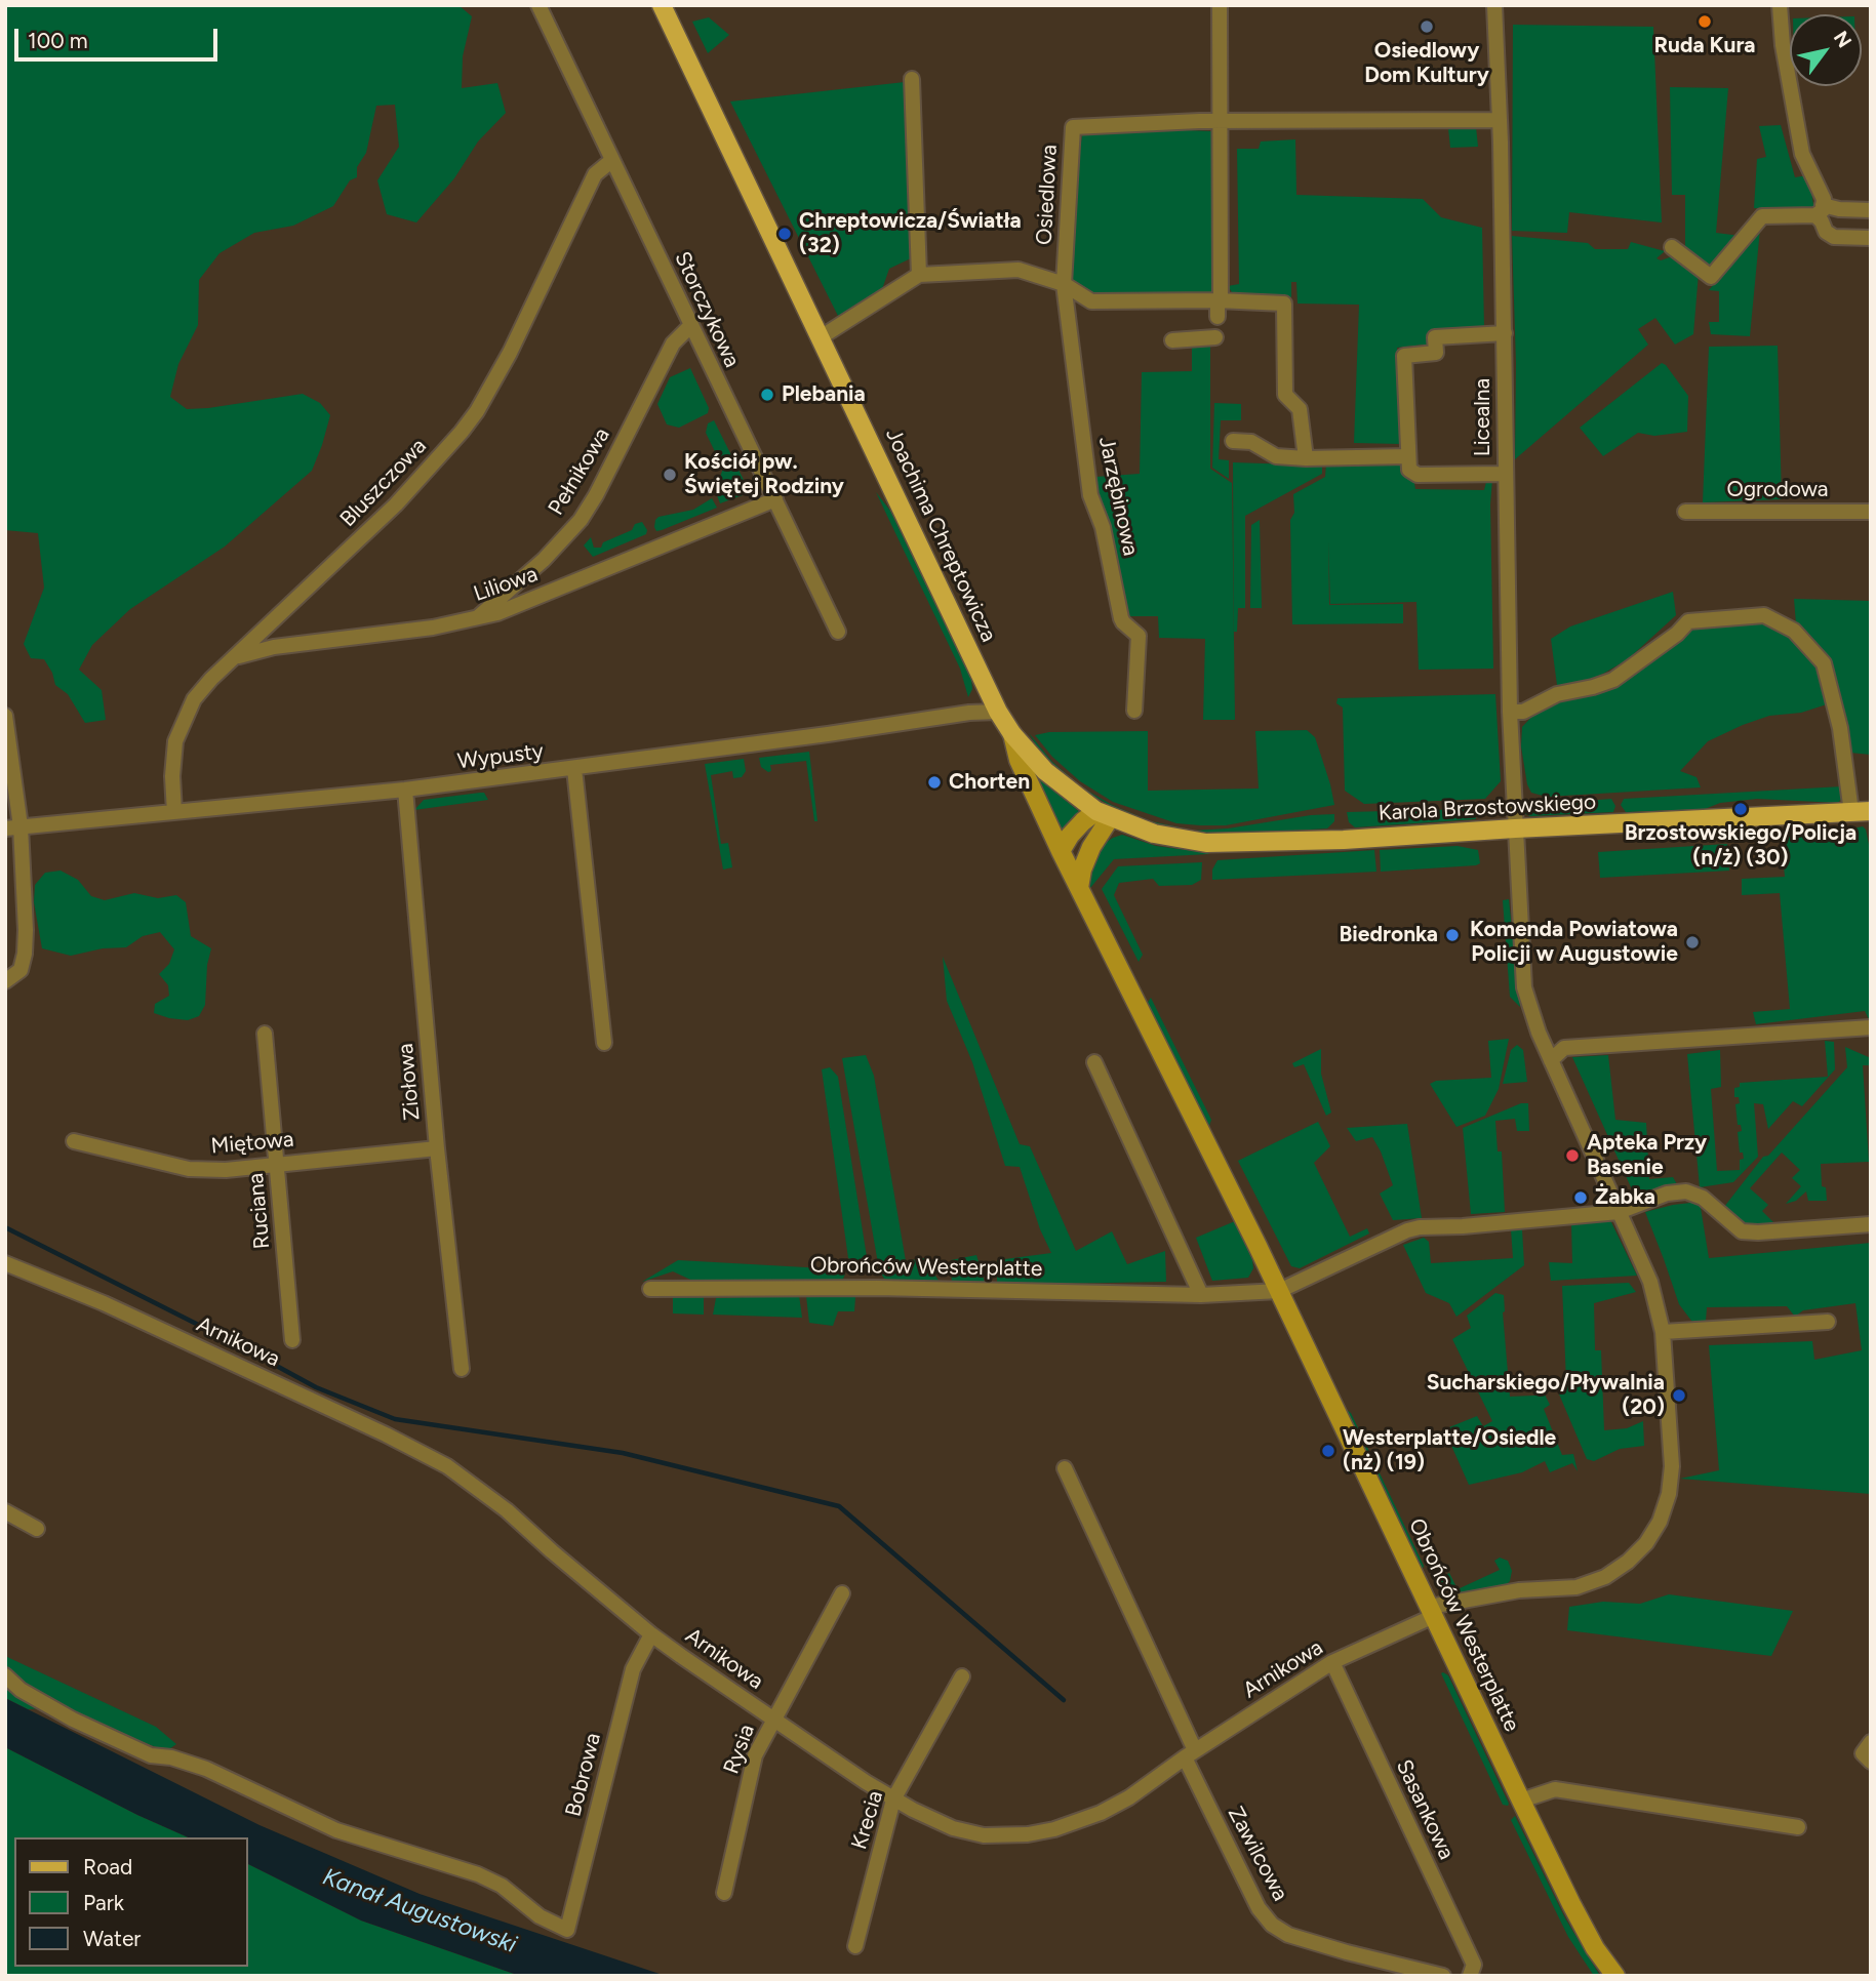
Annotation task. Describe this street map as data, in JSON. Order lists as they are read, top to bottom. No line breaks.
{"streets":{"main road":["Joachima Chreptowicza","Karola Brzostowskiego","Obrońców Westerplatte"],"street":["Osiedlowa","Storczykowa","Licealna","Pełnikowa","Bluszczowa","Ogrodowa","Jarzębinowa","Liliowa","Wypusty","Ziołowa","Miętowa","Ruciana","Arnikowa","Rysia","Bobrowa","Sasankowa","Krecia","Zawilcowa"]},"crossings":[["Osiedlowa","Licealna"],["Osiedlowa","Jarzębinowa"],["Storczykowa","Pełnikowa"],["Storczykowa","Bluszczowa"],["Storczykowa","Liliowa"],["Licealna","Karola Brzostowskiego"],["Licealna","Obrońców Westerplatte"],["Licealna","Arnikowa"],["Pełnikowa","Liliowa"],["Bluszczowa","Liliowa"],["Bluszczowa","Wypusty"],["Joachima Chreptowicza","Wypusty"],["Joachima Chreptowicza","Karola Brzostowskiego"],["Joachima Chreptowicza","Obrońców Westerplatte"],["Wypusty","Ziołowa"],["Ziołowa","Miętowa"],["Miętowa","Ruciana"],["Obrońców Westerplatte","Arnikowa"],["Arnikowa","Rysia"],["Arnikowa","Bobrowa"],["Arnikowa","Sasankowa"],["Arnikowa","Krecia"],["Arnikowa","Zawilcowa"]],"water":["Kanał Augustowski"],"places":["Ruda Kura","Osiedlowy Dom Kultury","Chreptowicza/Światła (32)","Plebania","Kościół pw. Świętej Rodziny","Chorten","Brzostowskiego/Policja (n/ż) (30)","Biedronka","Komenda Powiatowa Policji w Augustowie","Apteka Przy Basenie","Żabka","Sucharskiego/Pływalnia (20)","Westerplatte/Osiedle (nż) (19)"],"legend":["Road","Park","Water"],"scale_bar":"100 m","north":"top right"}
